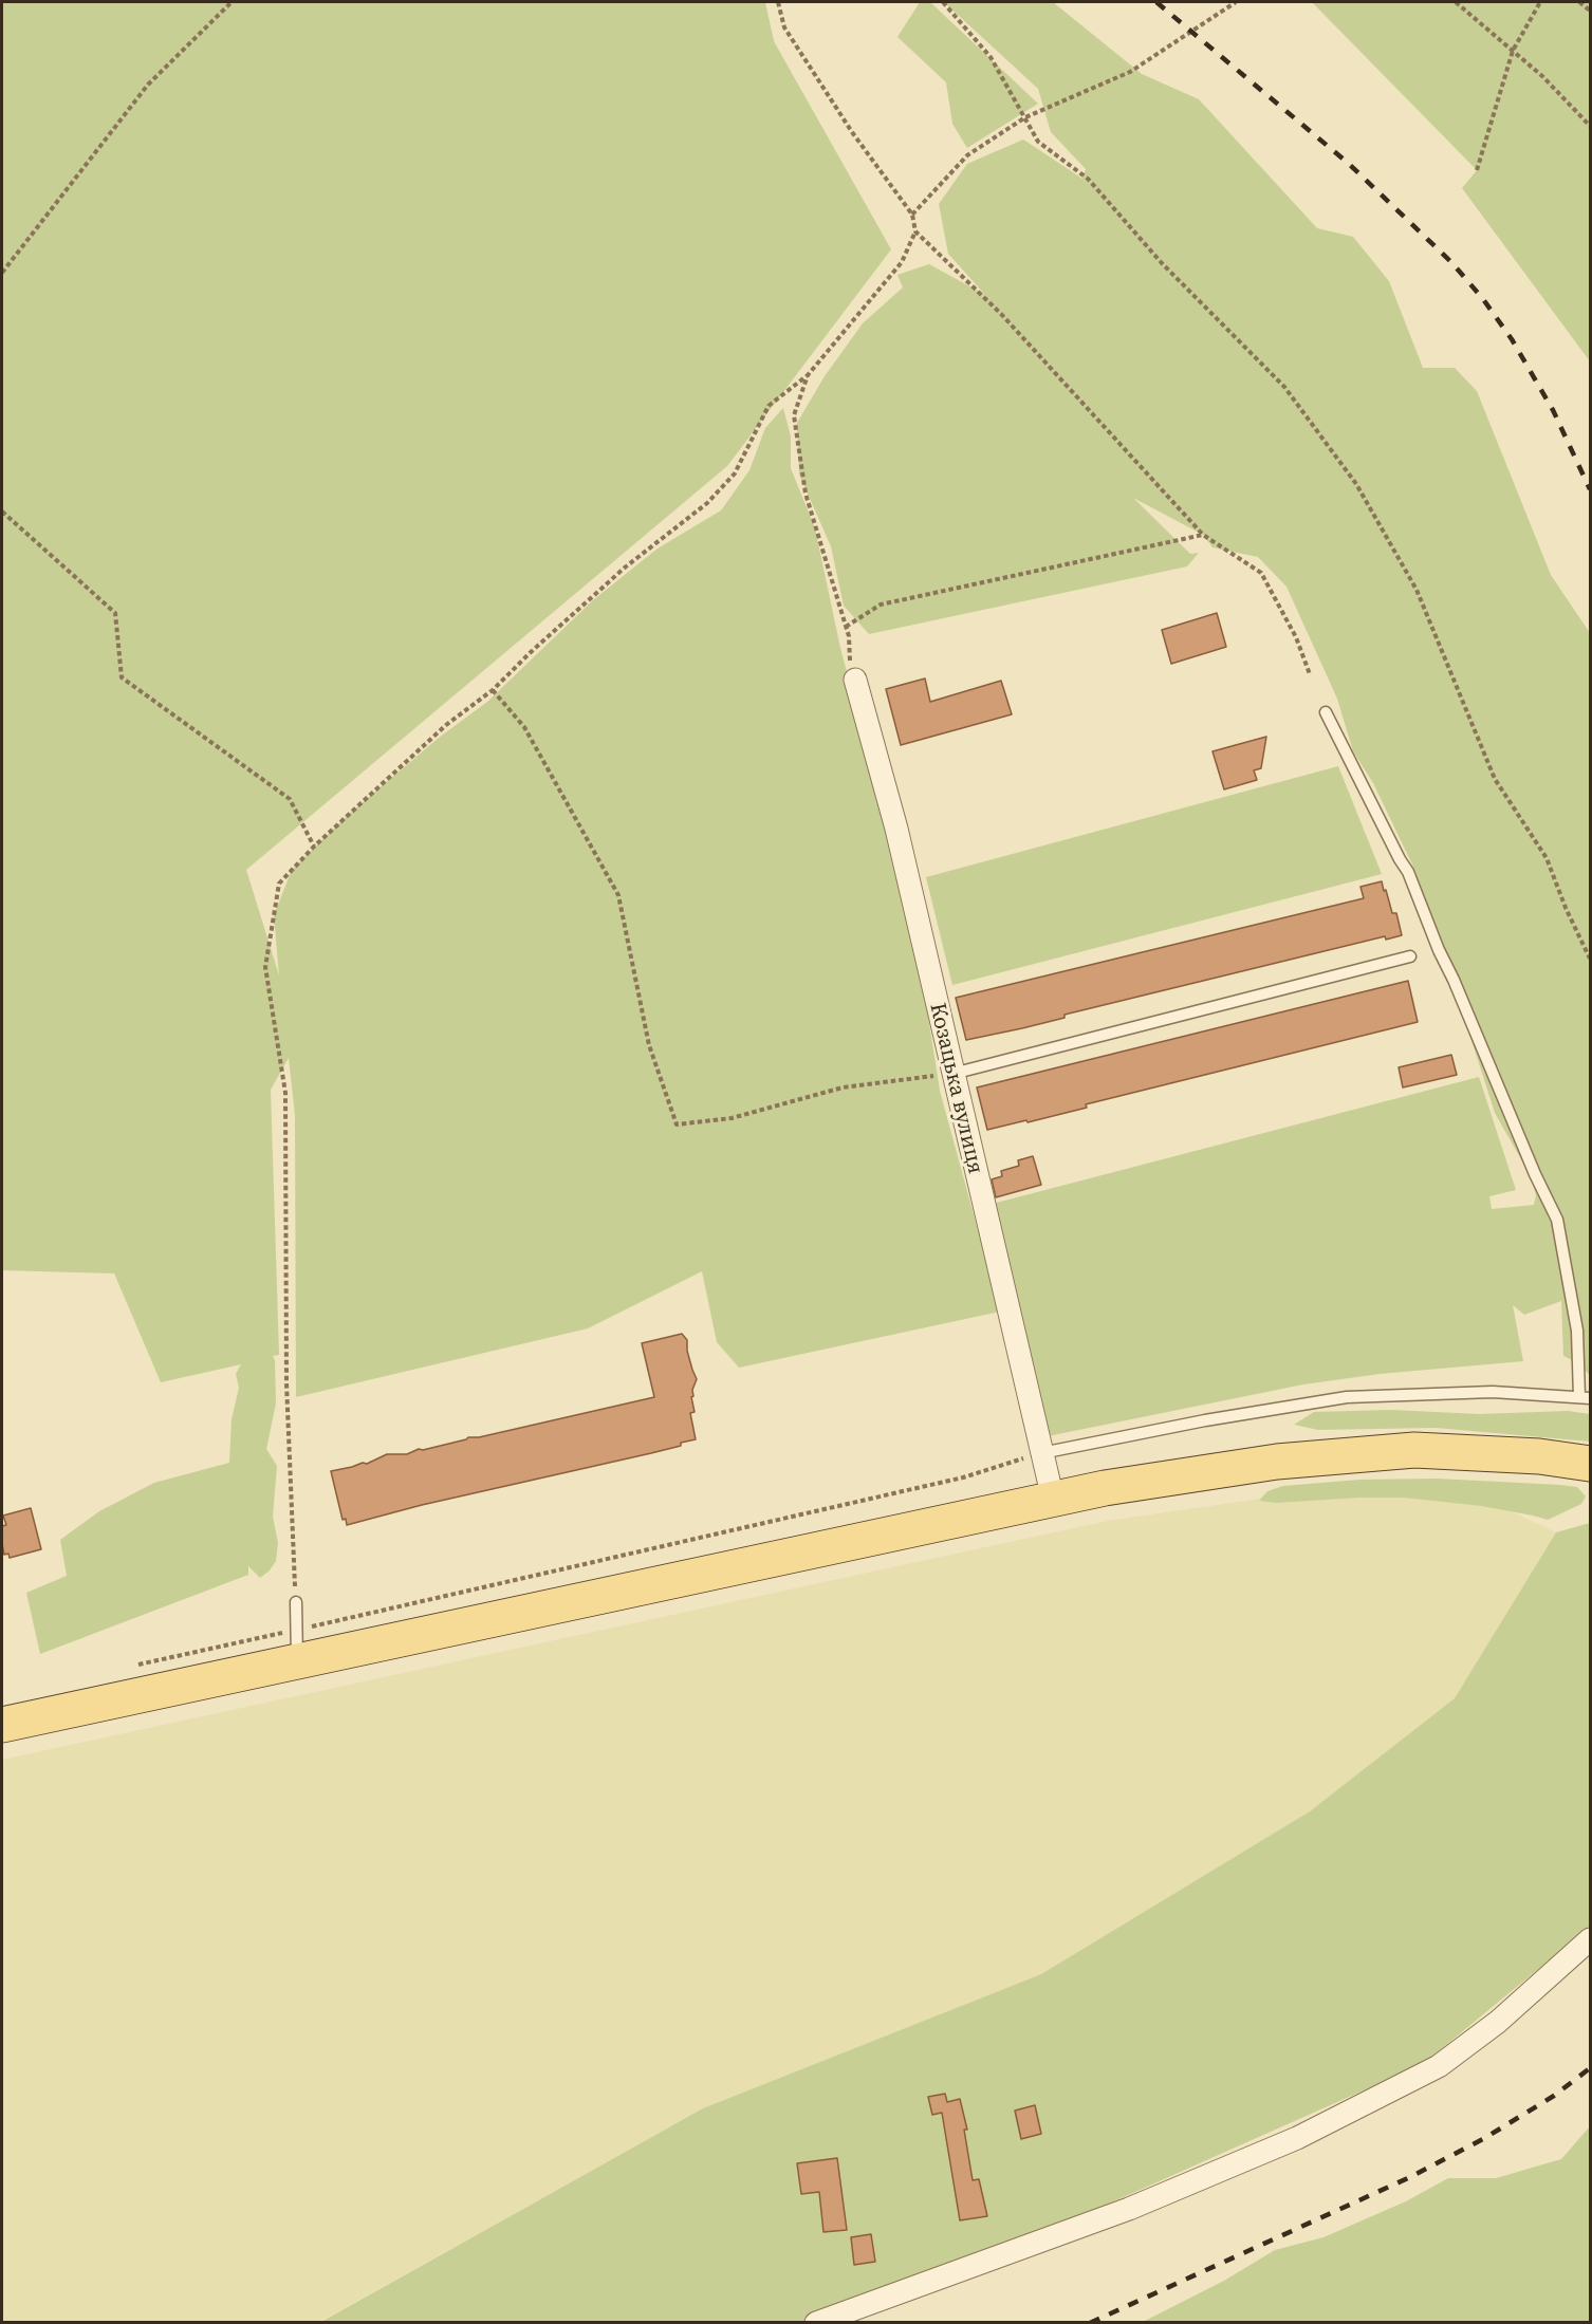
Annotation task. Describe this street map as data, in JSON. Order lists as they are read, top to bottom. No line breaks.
{"streets":{"street":["Козацька вулиця"]}}
